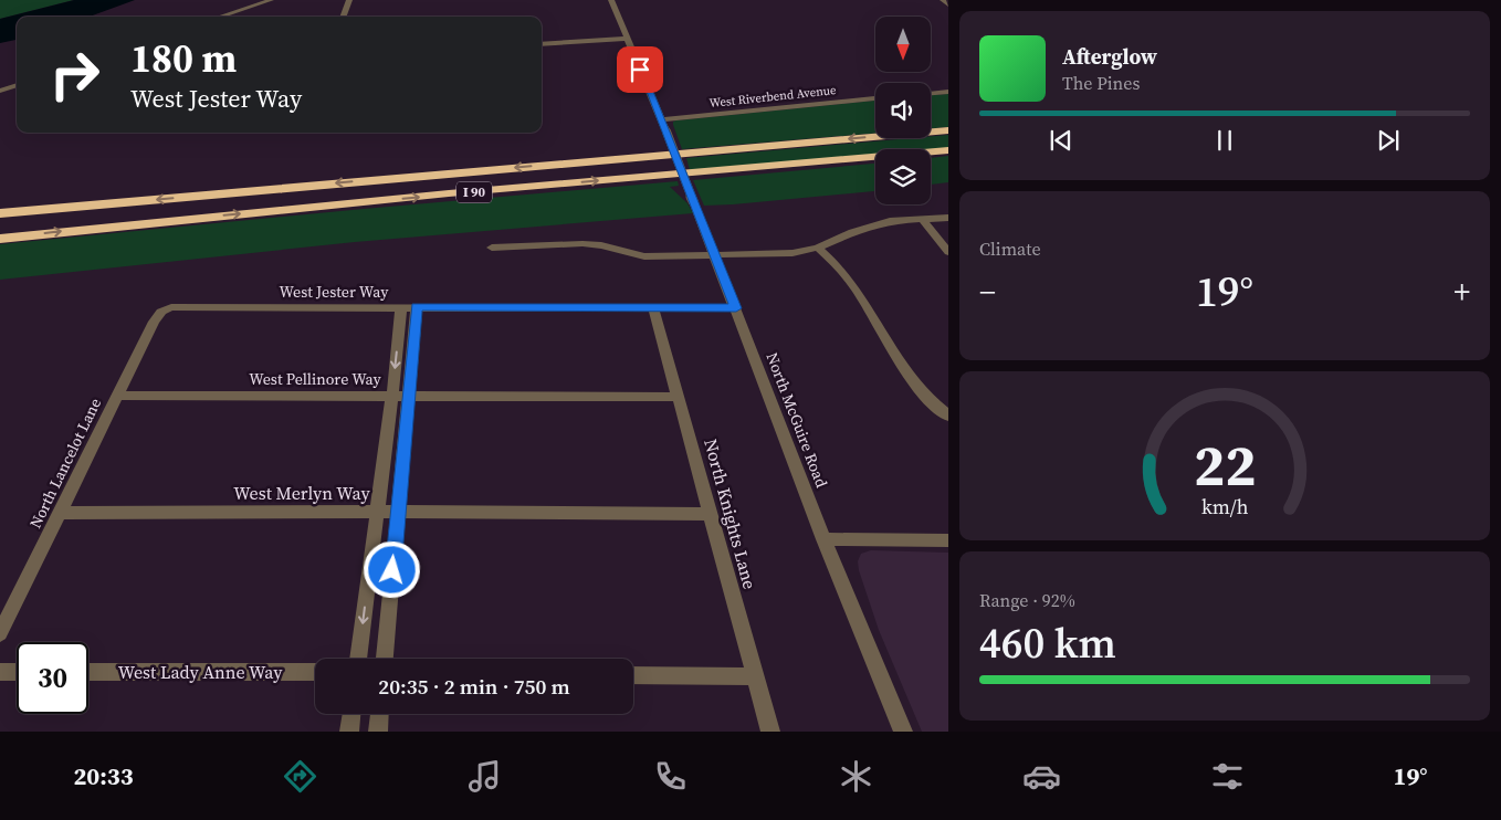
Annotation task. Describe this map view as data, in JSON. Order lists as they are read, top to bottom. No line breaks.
{"streets":{"highway":["I 90"],"street":["West Riverbend Avenue","West Jester Way","West Pellinore Way","North McGuire Road","North Lancelot Lane","West Merlyn Way","North Knights Lane","West Lady Anne Way"]},"crossings":[["West Riverbend Avenue","North McGuire Road"],["West Jester Way","North McGuire Road"],["West Jester Way","North Lancelot Lane"],["West Jester Way","North Knights Lane"],["West Pellinore Way","North Lancelot Lane"],["West Pellinore Way","North Knights Lane"],["North Lancelot Lane","West Merlyn Way"],["West Merlyn Way","North Knights Lane"]],"north":"bottom","page":{"turn":["180 m","West Jester Way"],"song":["Afterglow","The Pines"],"tile":["Climate",["Range · 92%","460 km"]],"heat":["−","19°","+"],"limit":"30","trip":"20:35 · 2 min · 750 m","tabs":["20:33","19°"],"gauge":["22","km/h"]}}
